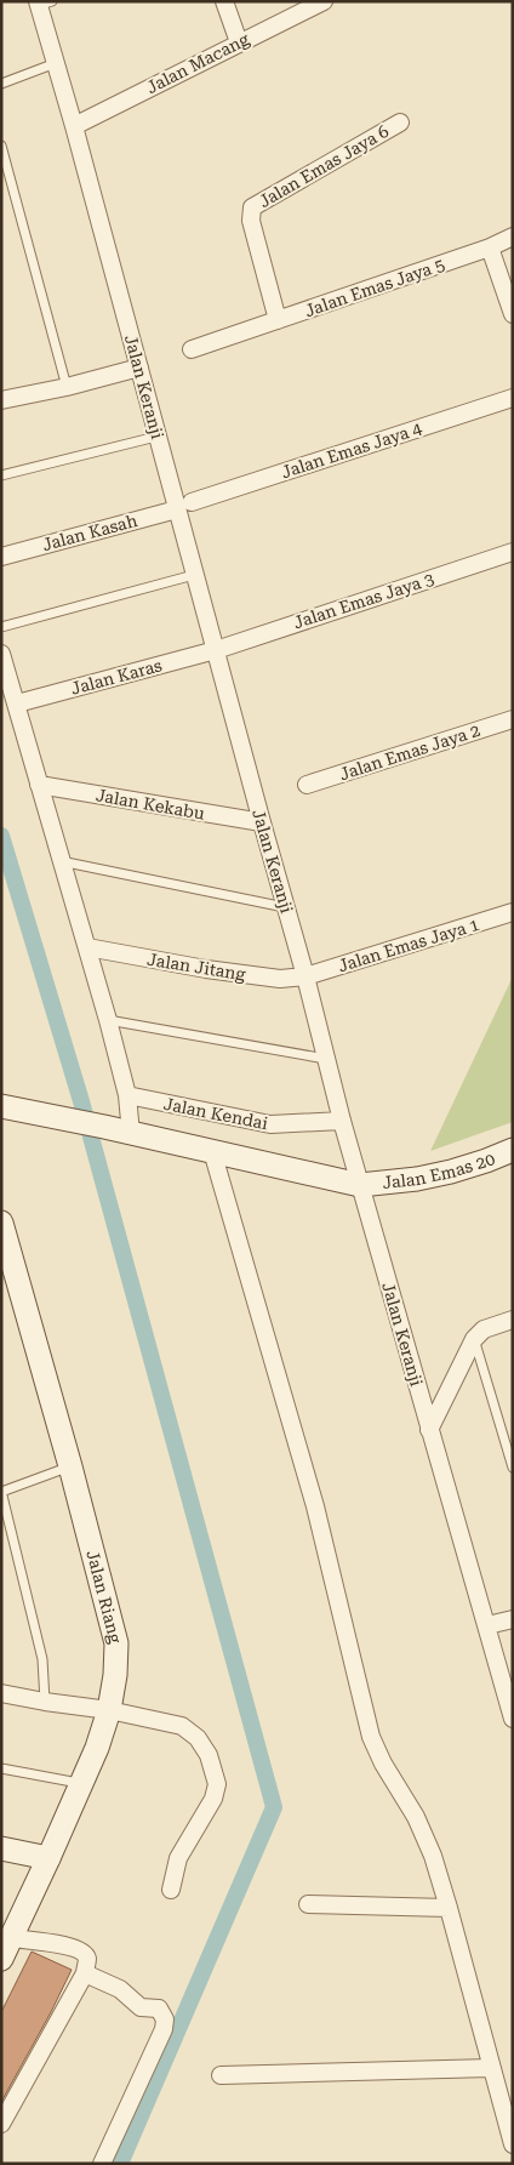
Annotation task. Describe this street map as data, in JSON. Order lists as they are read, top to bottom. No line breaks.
{"streets":{"street":["Jalan Macang","Jalan Emas Jaya 6","Jalan Emas Jaya 5","Jalan Keranji","Jalan Emas Jaya 4","Jalan Kasah","Jalan Emas Jaya 3","Jalan Karas","Jalan Emas Jaya 2","Jalan Kekabu","Jalan Emas Jaya 1","Jalan Jitang","Jalan Kendai","Jalan Emas 20","Jalan Riang"]},"crossings":[["Jalan Macang","Jalan Keranji"],["Jalan Emas Jaya 6","Jalan Emas Jaya 5"],["Jalan Keranji","Jalan Emas Jaya 4"],["Jalan Keranji","Jalan Kasah"],["Jalan Keranji","Jalan Emas Jaya 3"],["Jalan Keranji","Jalan Karas"],["Jalan Keranji","Jalan Kekabu"],["Jalan Keranji","Jalan Emas Jaya 1"],["Jalan Keranji","Jalan Jitang"],["Jalan Keranji","Jalan Kendai"],["Jalan Keranji","Jalan Emas 20"],["Jalan Emas Jaya 4","Jalan Kasah"],["Jalan Emas Jaya 3","Jalan Karas"],["Jalan Emas Jaya 1","Jalan Jitang"]]}
